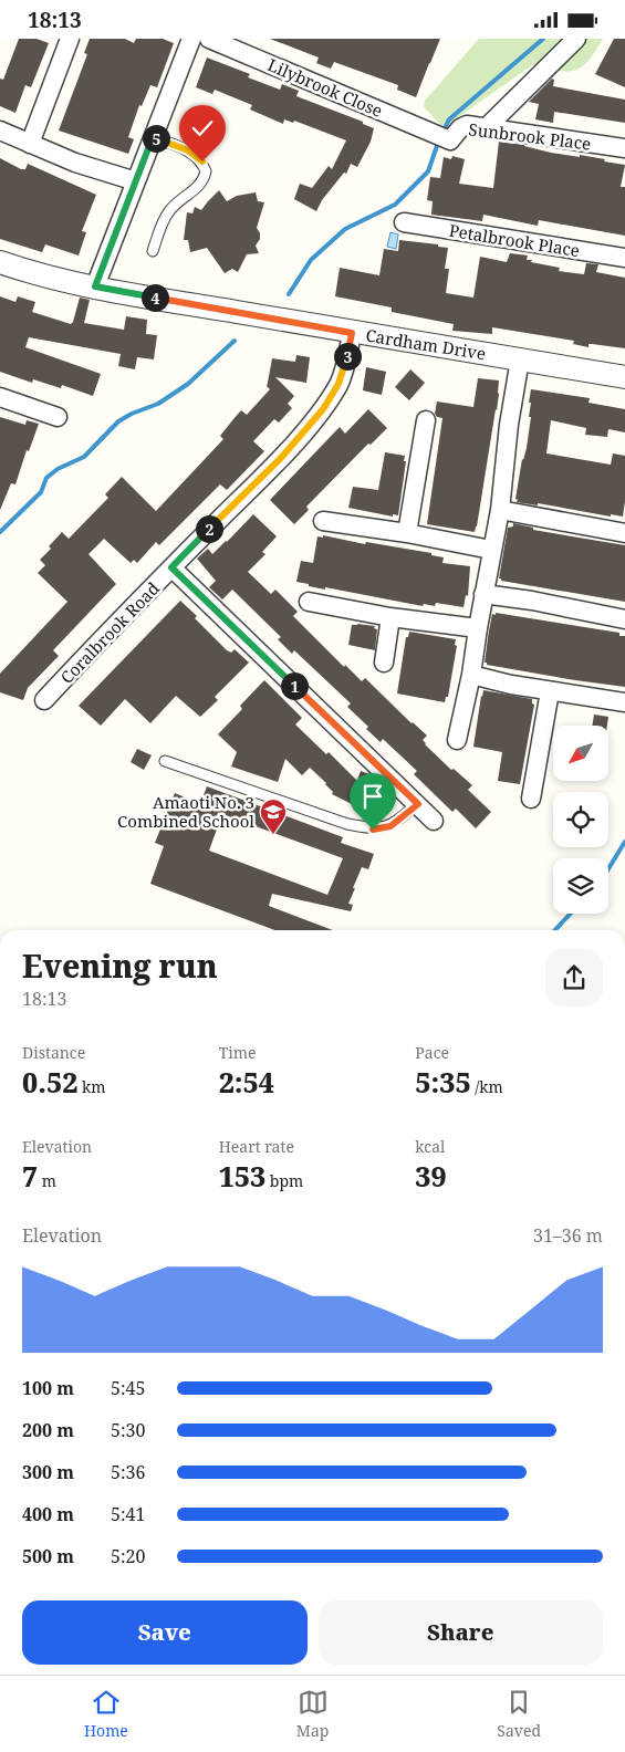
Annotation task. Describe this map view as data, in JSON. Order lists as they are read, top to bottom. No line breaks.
{"streets":{"street":["Lilybrook Close","Sunbrook Place","Petalbrook Place","Cardham Drive","Coralbrook Road"]},"crossings":[["Lilybrook Close","Sunbrook Place"],["Cardham Drive","Coralbrook Road"]],"places":{"school or university":["Amaoti No. 3 Combined School"]},"north":"bottom left","page":{"status":"18:13","pins":["5","4","3","2","1"],"heading":["Evening run","18:13"],"stats":[["Distance","0.52 km"],["Time","2:54"],["Pace","5:35 /km"],["Elevation","7 m"],["Heart rate","153 bpm"],["kcal","39"]],"chart":["Elevation","31–36 m"],"list":[{"name":"100 m","note":"5:45"},{"name":"200 m","note":"5:30"},{"name":"300 m","note":"5:36"},{"name":"400 m","note":"5:41"},{"name":"500 m","note":"5:20"}],"buttons":["Save","Share"],"tabs":["Home","Map","Saved"]}}
